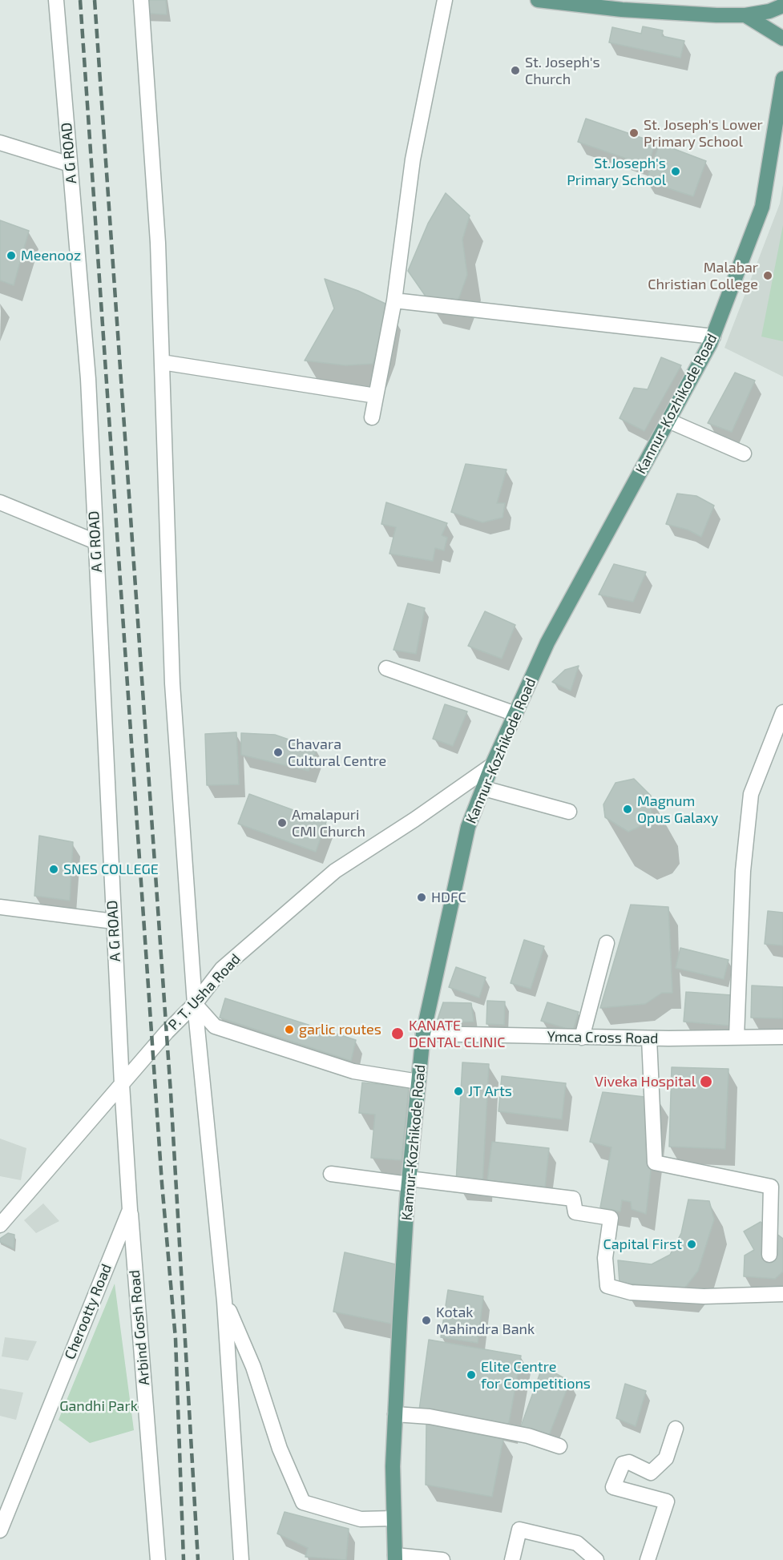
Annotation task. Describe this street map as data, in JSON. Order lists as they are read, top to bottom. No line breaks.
{"streets":{"main road":["Kannur-Kozhikode Road"],"street":["A G ROAD","P. T. Usha Road","Ymca Cross Road","Cherootty Road","Arbind Gosh Road"]},"crossings":[["A G ROAD","P. T. Usha Road"],["A G ROAD","Cherootty Road"],["Kannur-Kozhikode Road","P. T. Usha Road"],["Kannur-Kozhikode Road","Ymca Cross Road"],["P. T. Usha Road","Cherootty Road"],["Cherootty Road","Arbind Gosh Road"]],"parks":["Gandhi Park"],"places":["St. Joseph's Church","St. Joseph's Lower Primary School","St.Joseph's Primary School","Meenooz","Malabar Christian College","Chavara Cultural Centre","Magnum Opus Galaxy","Amalapuri CMI Church","SNES COLLEGE","HDFC","garlic routes","KANATE DENTAL CLINIC","Viveka Hospital","JT Arts","Capital First","Kotak Mahindra Bank","Elite Centre for Competitions"]}
